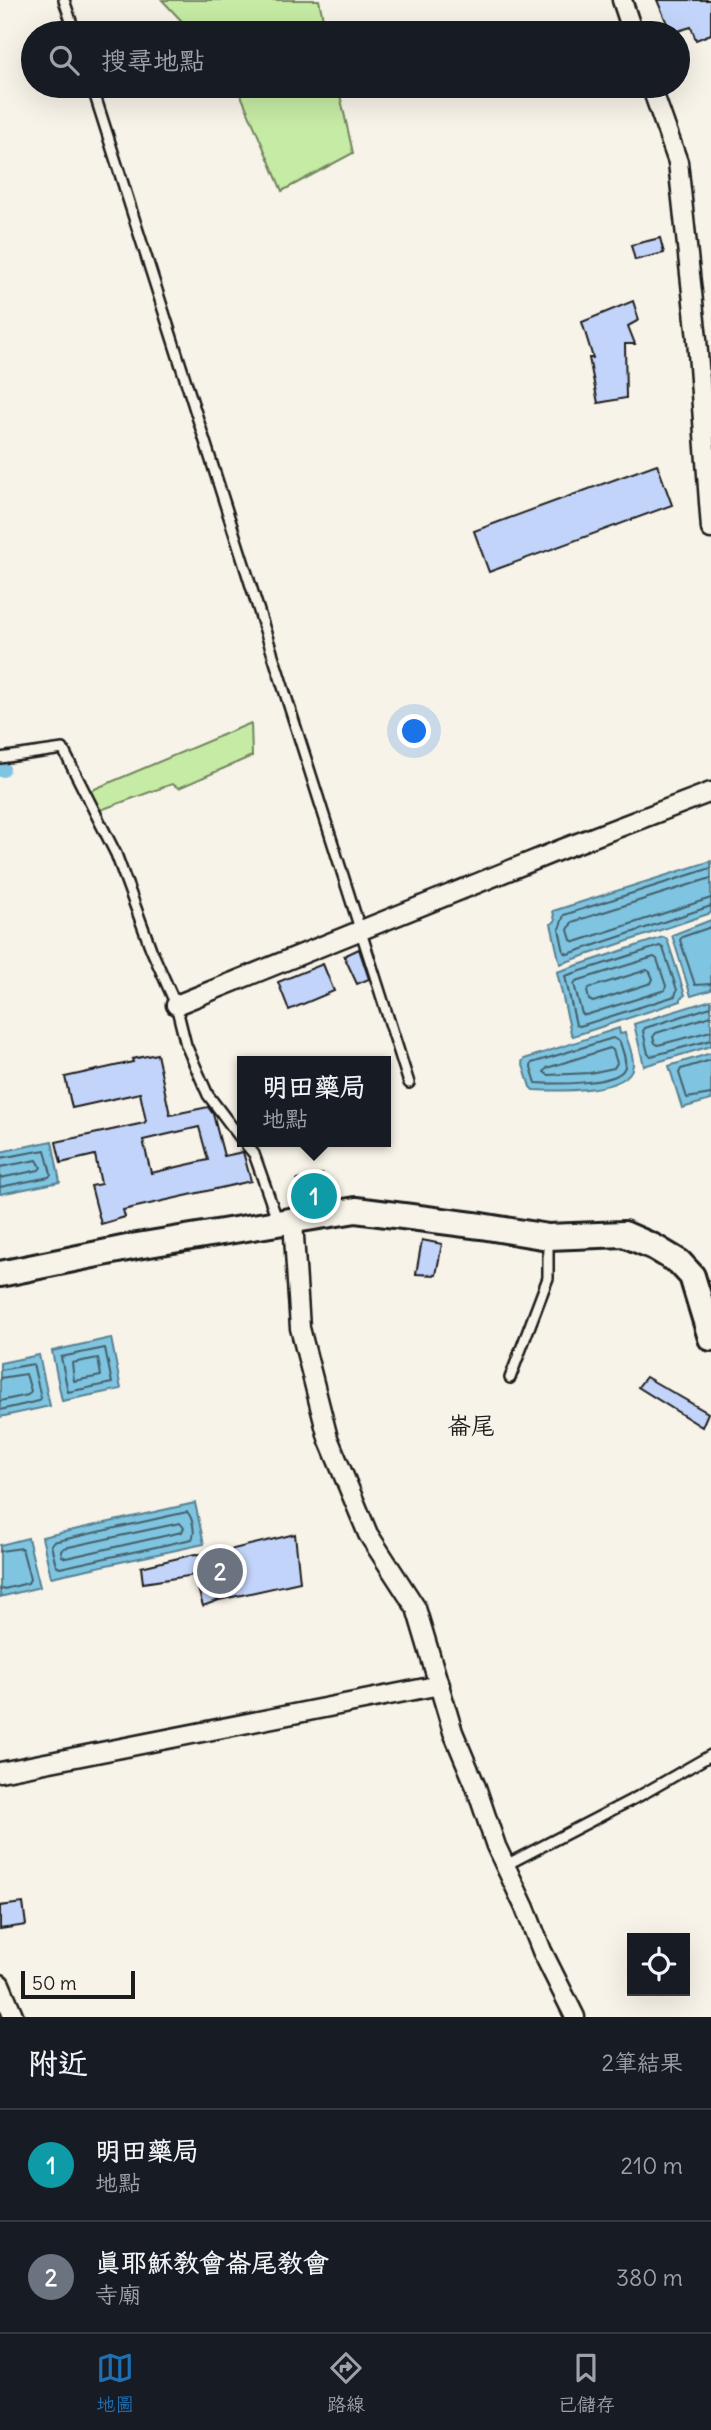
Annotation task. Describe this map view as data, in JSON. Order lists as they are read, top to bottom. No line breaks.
{"districts":["崙尾"],"scale_bar":"50 m","page":{"search":"搜尋地點","popup":["明田藥局","地點"],"pins":["1","2"],"scale":"50 m","heading":["附近","2筆結果"],"list":[{"mark":"1","name":"明田藥局","note":"地點","value":"210 m"},{"mark":"2","name":"真耶穌教會崙尾教會","note":"寺廟","value":"380 m"}],"nav":["地圖","路線","已儲存"]}}
